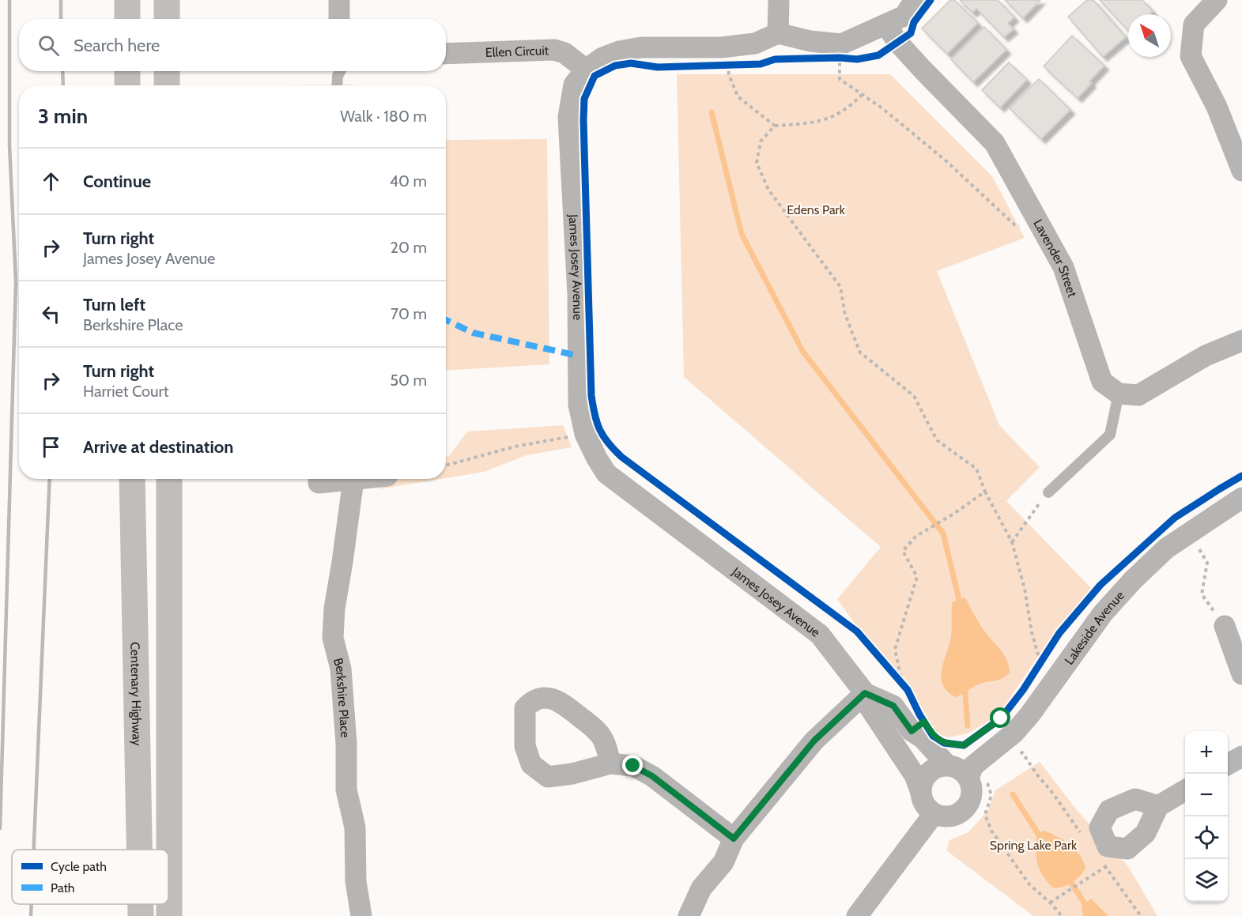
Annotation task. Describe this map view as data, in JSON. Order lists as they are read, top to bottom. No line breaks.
{"streets":{"highway":["Centenary Highway"],"street":["Ellen Circuit","Lavender Street","James Josey Avenue","Lakeside Avenue","Berkshire Place"]},"crossings":[["Ellen Circuit","James Josey Avenue"],["James Josey Avenue","Lakeside Avenue"]],"parks":["Edens Park","Spring Lake Park"],"legend":["Cycle path","Path"],"north":"top left","page":{"search":"Search here","heading":["3 min","Walk · 180 m"],"list":[["Continue","40 m"],["Turn right","James Josey Avenue","20 m"],["Turn left","Berkshire Place","70 m"],["Turn right","Harriet Court","50 m"],"Arrive at destination"],"map_buttons":["+","−"]}}
